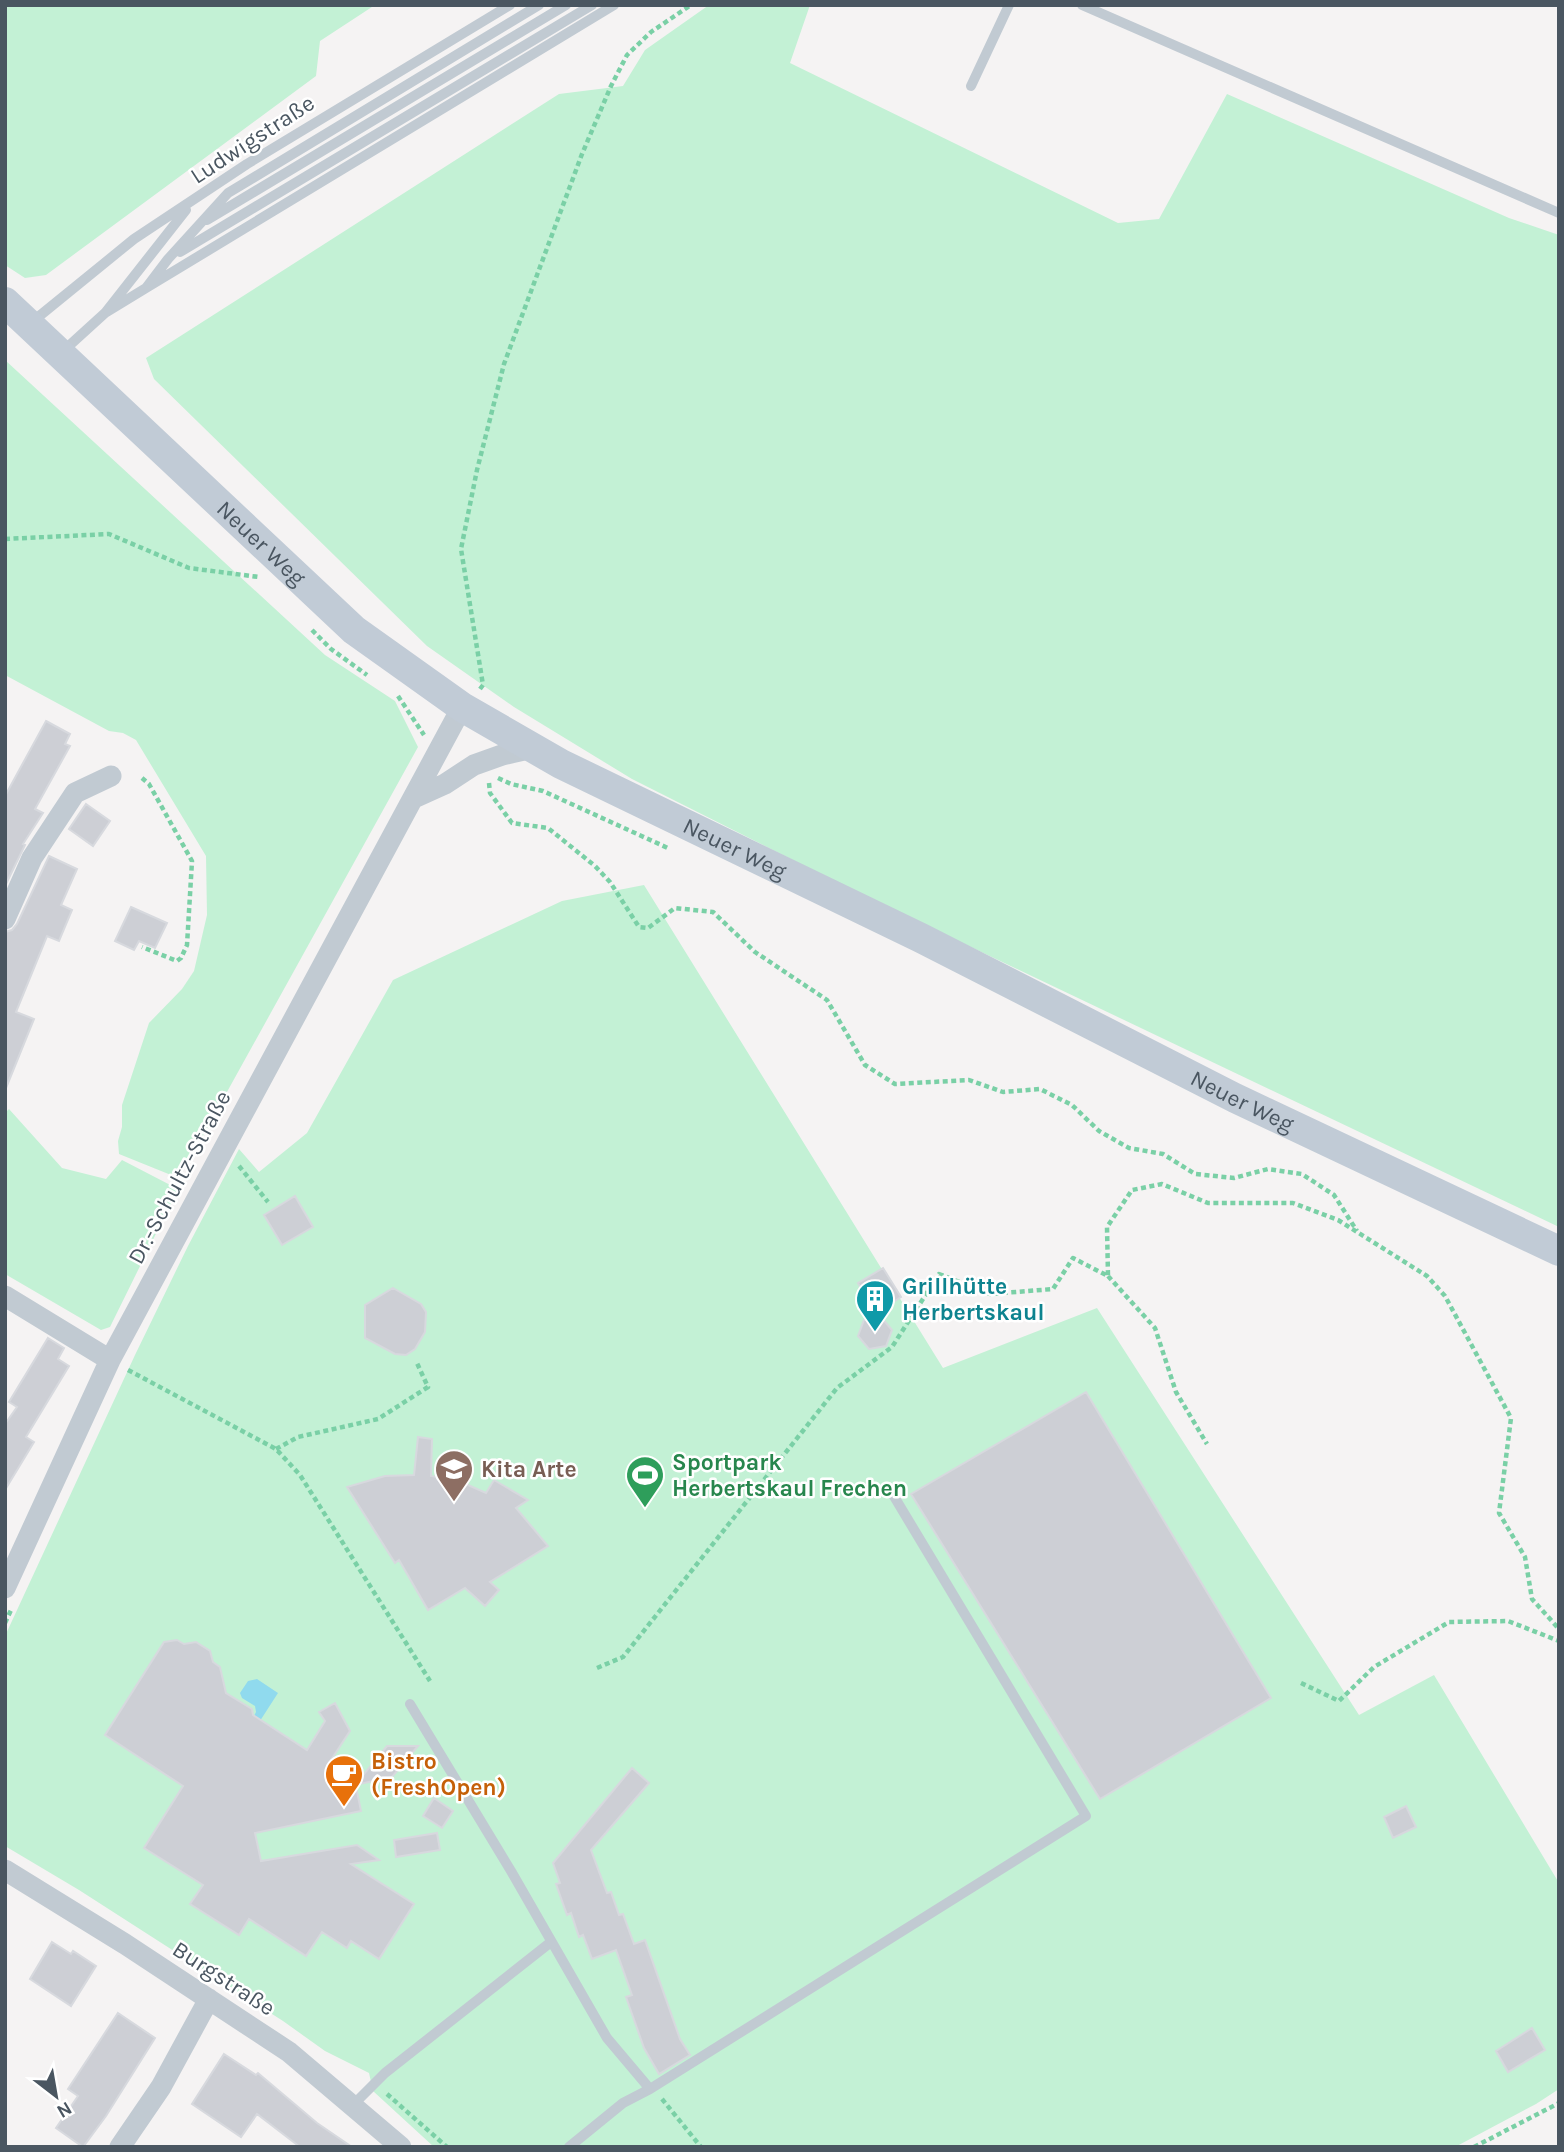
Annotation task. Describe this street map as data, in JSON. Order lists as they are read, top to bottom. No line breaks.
{"streets":{"main road":["Neuer Weg"],"street":["Dr.-Schultz-Straße","Burgstraße"],"lane":["Ludwigstraße"]},"crossings":[["Ludwigstraße","Neuer Weg"],["Neuer Weg","Dr.-Schultz-Straße"]],"places":{"building":["Grillhütte Herbertskaul"],"school or university":["Kita Arte"],"sports":["Sportpark Herbertskaul Frechen"],"cafe":["Bistro (FreshOpen)"]},"north":"bottom right"}
